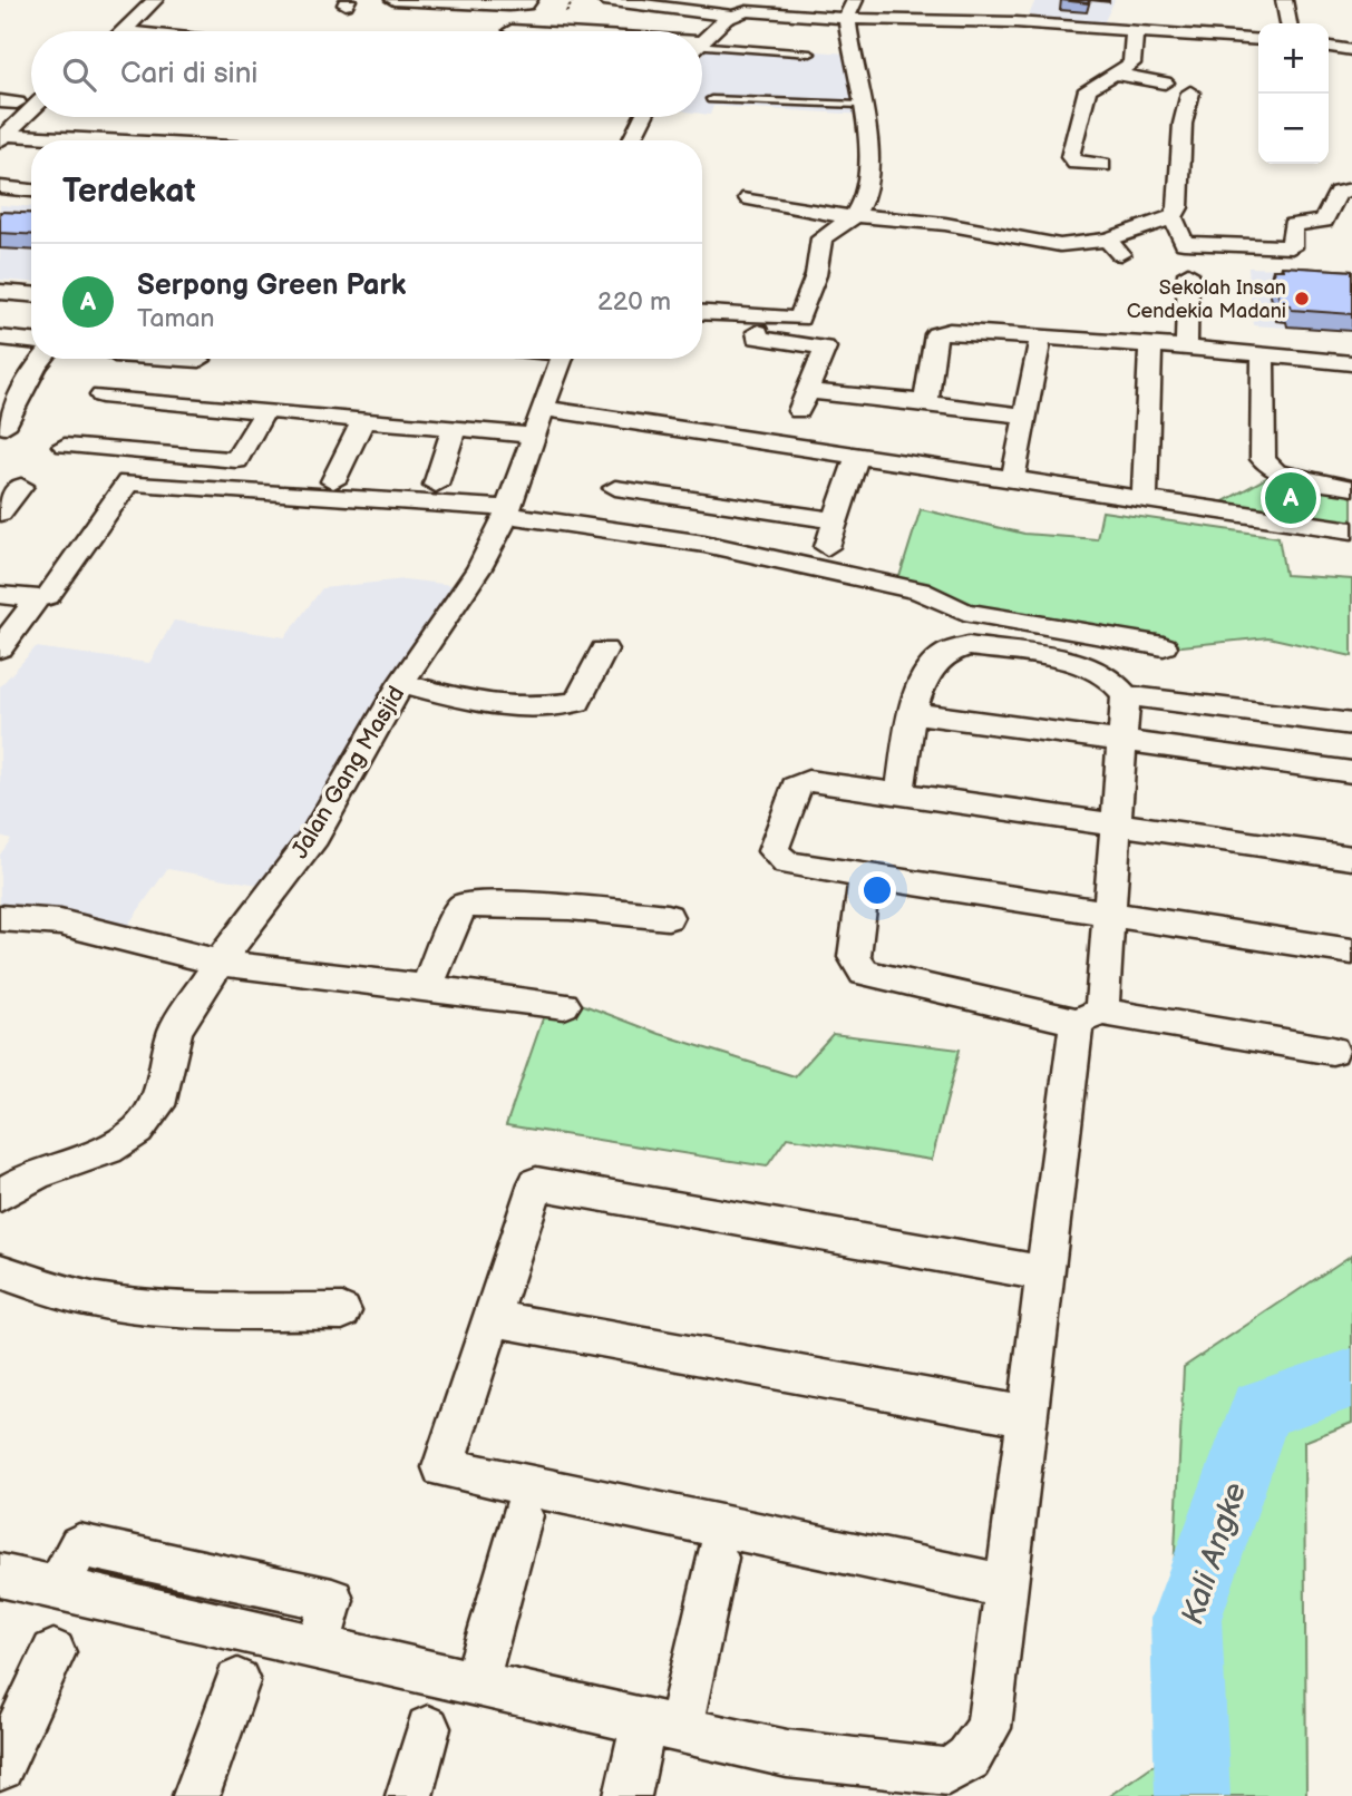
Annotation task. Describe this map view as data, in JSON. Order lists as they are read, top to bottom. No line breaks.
{"streets":{"street":["Jalan Gang Masjid"]},"water":["Kali Angke"],"places":["Sekolah Insan Cendekia Madani"],"page":{"map_buttons":["+","−"],"search":"Cari di sini","heading":"Terdekat","list":[{"mark":"A","name":"Serpong Green Park","note":"Taman","value":"220 m"}],"pins":"A"}}
